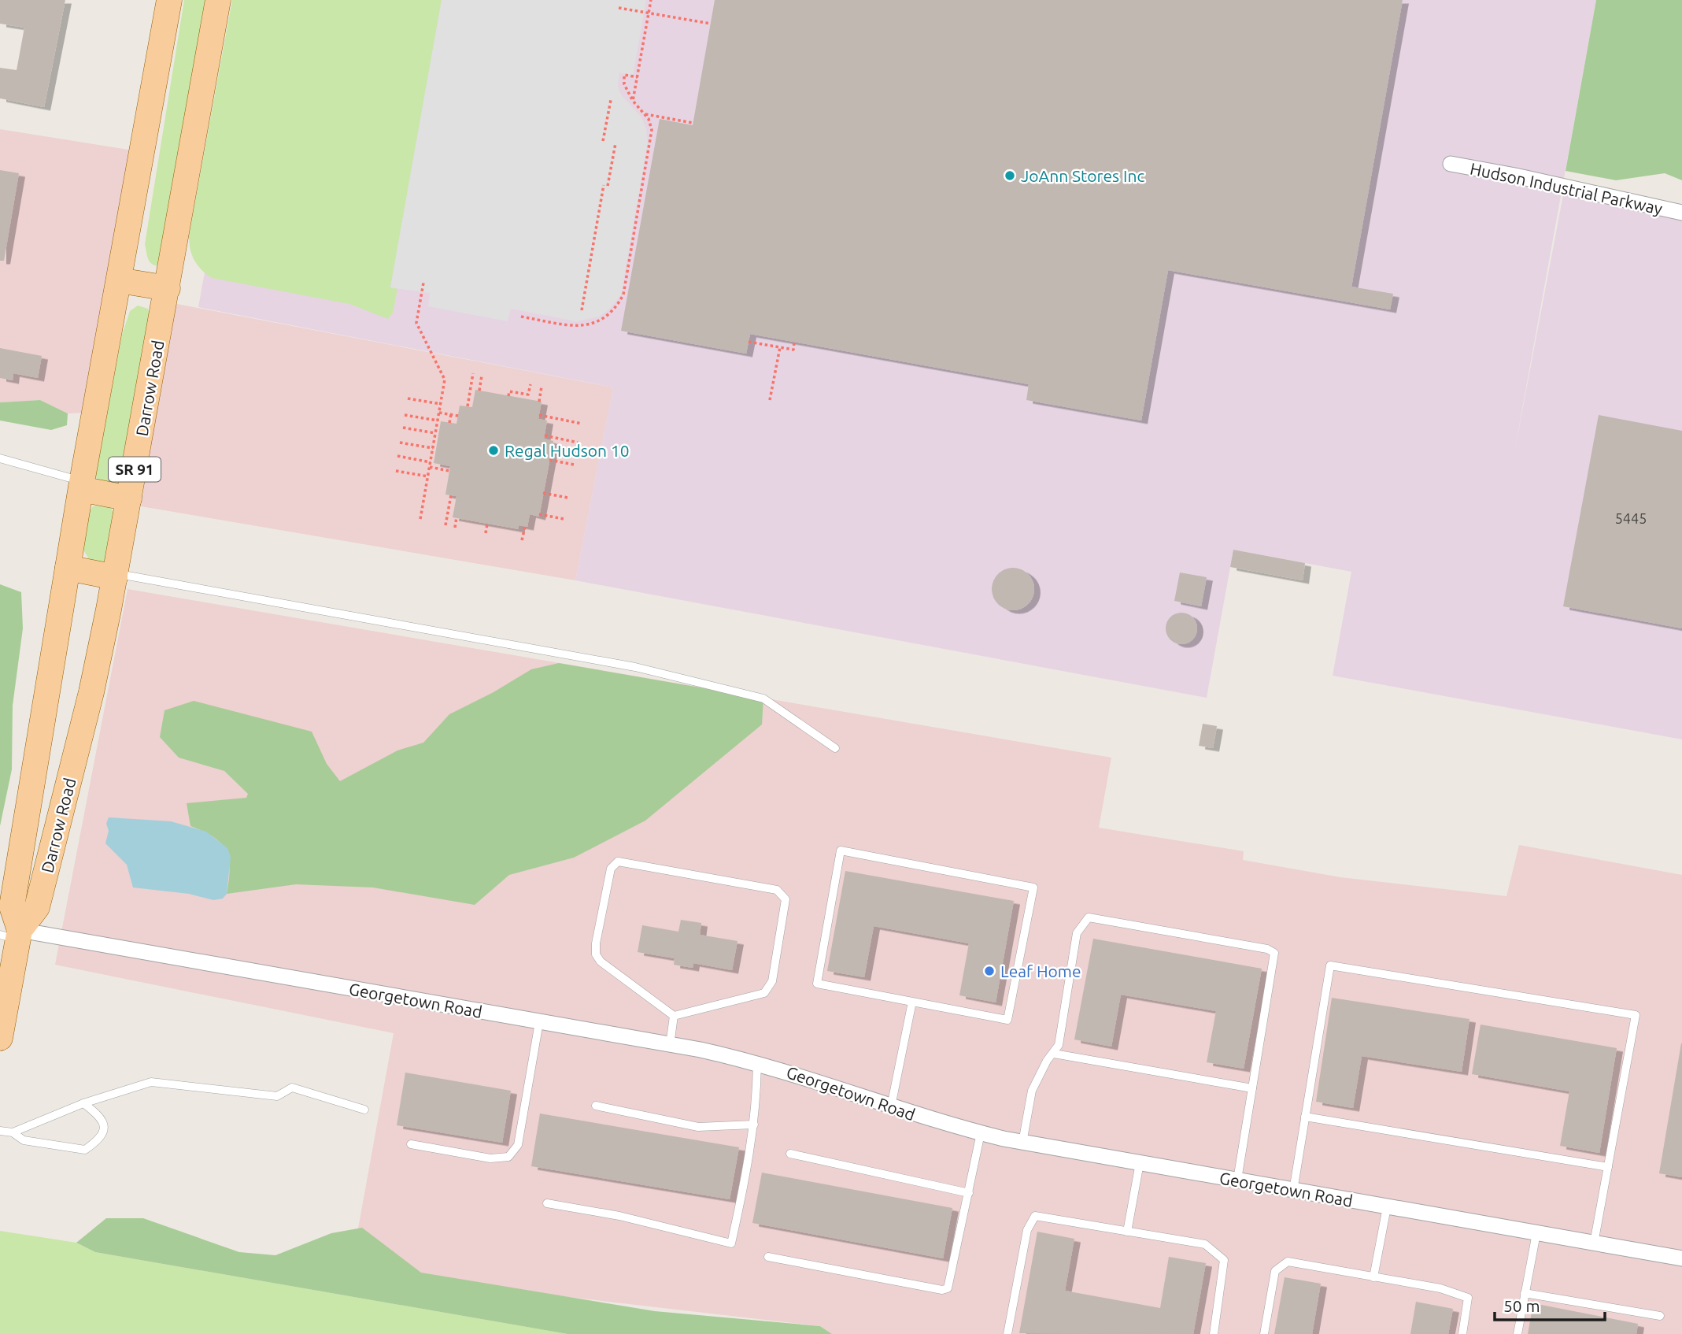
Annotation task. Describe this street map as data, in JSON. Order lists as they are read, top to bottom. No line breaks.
{"streets":{"main road":["Darrow Road","SR 91"],"street":["Hudson Industrial Parkway","Georgetown Road"]},"crossings":[["Darrow Road","Georgetown Road"]],"places":["JoAnn Stores Inc","Regal Hudson 10","Leaf Home"],"house_numbers":["5445"],"scale_bar":"50 m"}
